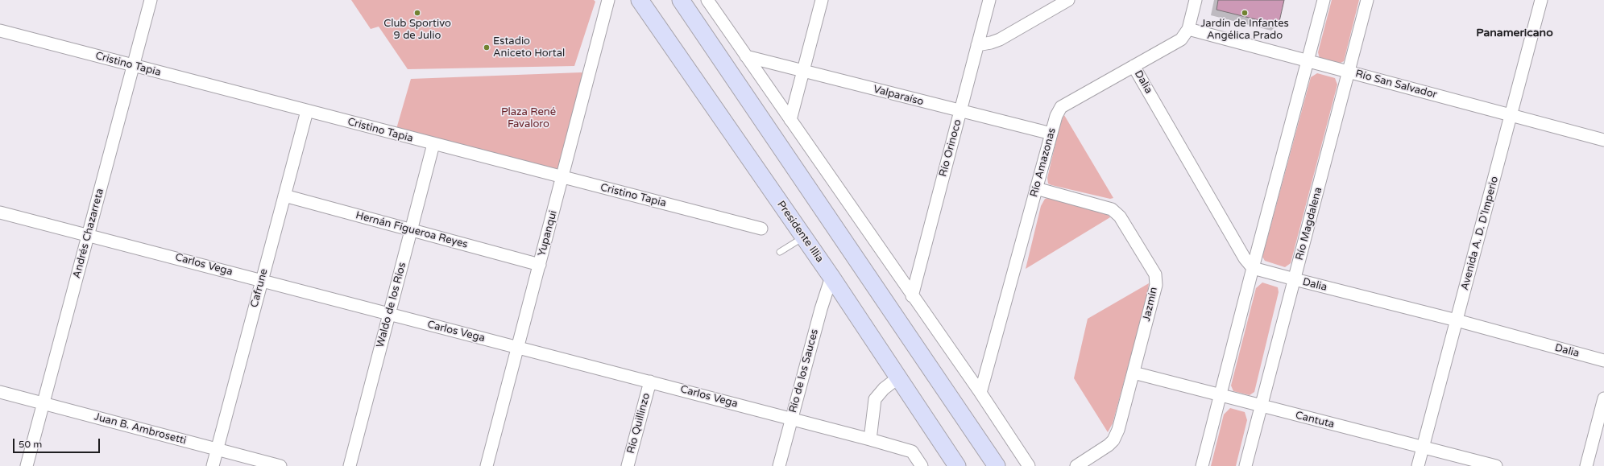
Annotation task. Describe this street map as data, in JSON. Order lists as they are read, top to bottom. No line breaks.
{"streets":{"main road":["Presidente Illia"],"street":["Cristino Tapia","Dalia","Río San Salvador","Valparaíso","Río Orinoco","Río Amazonas","Río Magdalena","Hernán Figueroa Reyes","Andrés Chazarreta","Yupanqui","Avenida A. D. D'Imperio","Carlos Vega","Cafrune","Jazmín","Waldo de los Ríos","Río de los Sauces","Cantuta","Río Quillinzo","Juan B. Ambrosetti"]},"crossings":[["Cristino Tapia","Andrés Chazarreta"],["Cristino Tapia","Yupanqui"],["Cristino Tapia","Cafrune"],["Cristino Tapia","Waldo de los Ríos"],["Dalia","Río Amazonas"],["Dalia","Río Magdalena"],["Dalia","Avenida A. D. D'Imperio"],["Río San Salvador","Río Amazonas"],["Río San Salvador","Río Magdalena"],["Río San Salvador","Avenida A. D. D'Imperio"],["Valparaíso","Río Orinoco"],["Valparaíso","Río Amazonas"],["Río Amazonas","Jazmín"],["Río Magdalena","Cantuta"],["Hernán Figueroa Reyes","Yupanqui"],["Hernán Figueroa Reyes","Cafrune"],["Hernán Figueroa Reyes","Waldo de los Ríos"],["Presidente Illia","Río de los Sauces"],["Andrés Chazarreta","Carlos Vega"],["Andrés Chazarreta","Juan B. Ambrosetti"],["Yupanqui","Carlos Vega"],["Avenida A. D. D'Imperio","Cantuta"],["Carlos Vega","Cafrune"],["Carlos Vega","Waldo de los Ríos"],["Carlos Vega","Río de los Sauces"],["Carlos Vega","Río Quillinzo"],["Cafrune","Juan B. Ambrosetti"],["Jazmín","Cantuta"]],"districts":["Panamericano"],"parks":["Plaza René Favaloro"],"places":["Club Sportivo 9 de Julio","Jardín de Infantes Angélica Prado","Estadio Aniceto Hortal"],"scale_bar":"50 m"}
